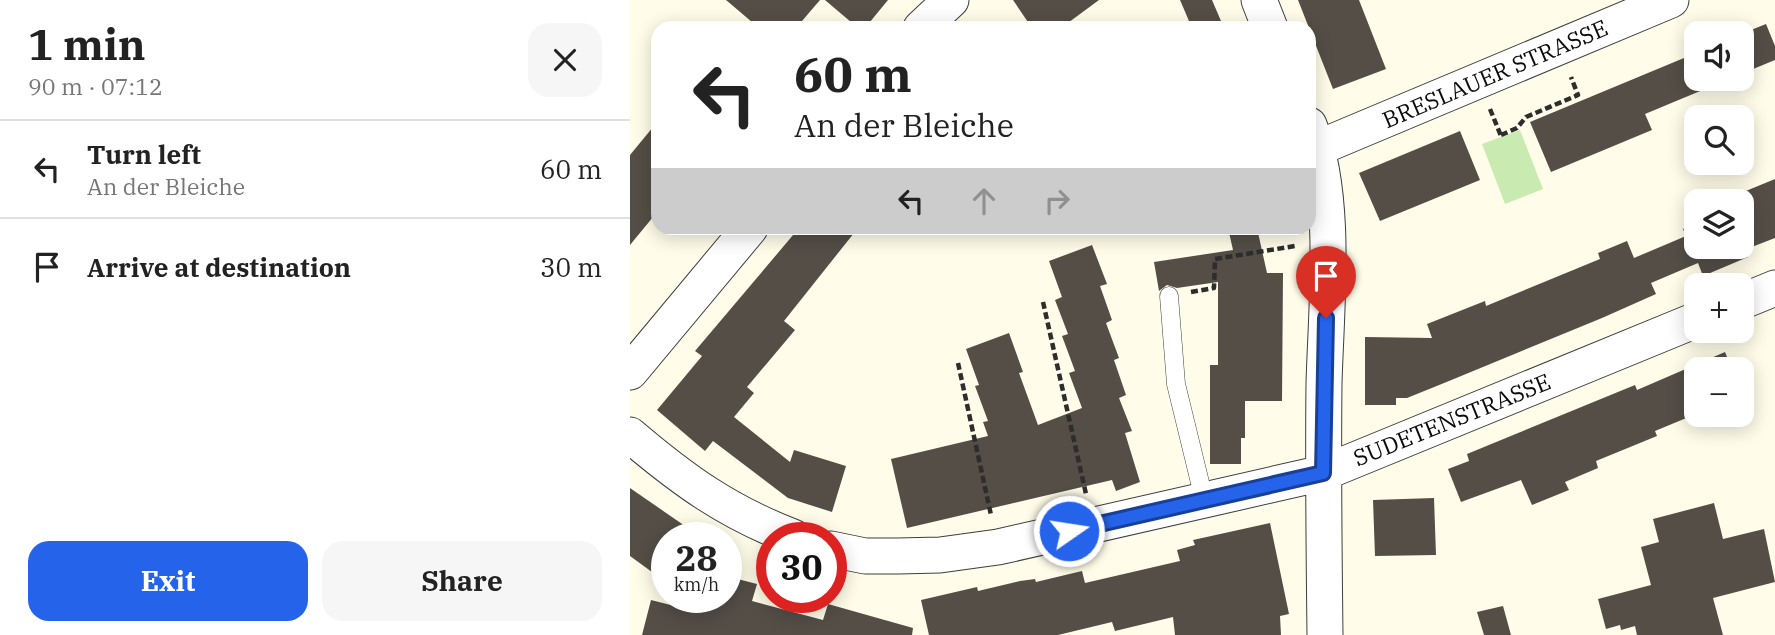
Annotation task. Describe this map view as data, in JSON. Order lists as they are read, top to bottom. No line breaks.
{"streets":{"street":["BRESLAUER STRASSE","SUDETENSTRASSE"]},"page":{"heading":["1 min","90 m · 07:12"],"map_buttons":["+","−"],"turn":["60 m","An der Bleiche"],"list":[{"name":"Turn left","note":"An der Bleiche","value":"60 m"},{"name":"Arrive at destination","value":"30 m"}],"speed":"28 km/h","limit":"30","buttons":["Exit","Share"]}}
